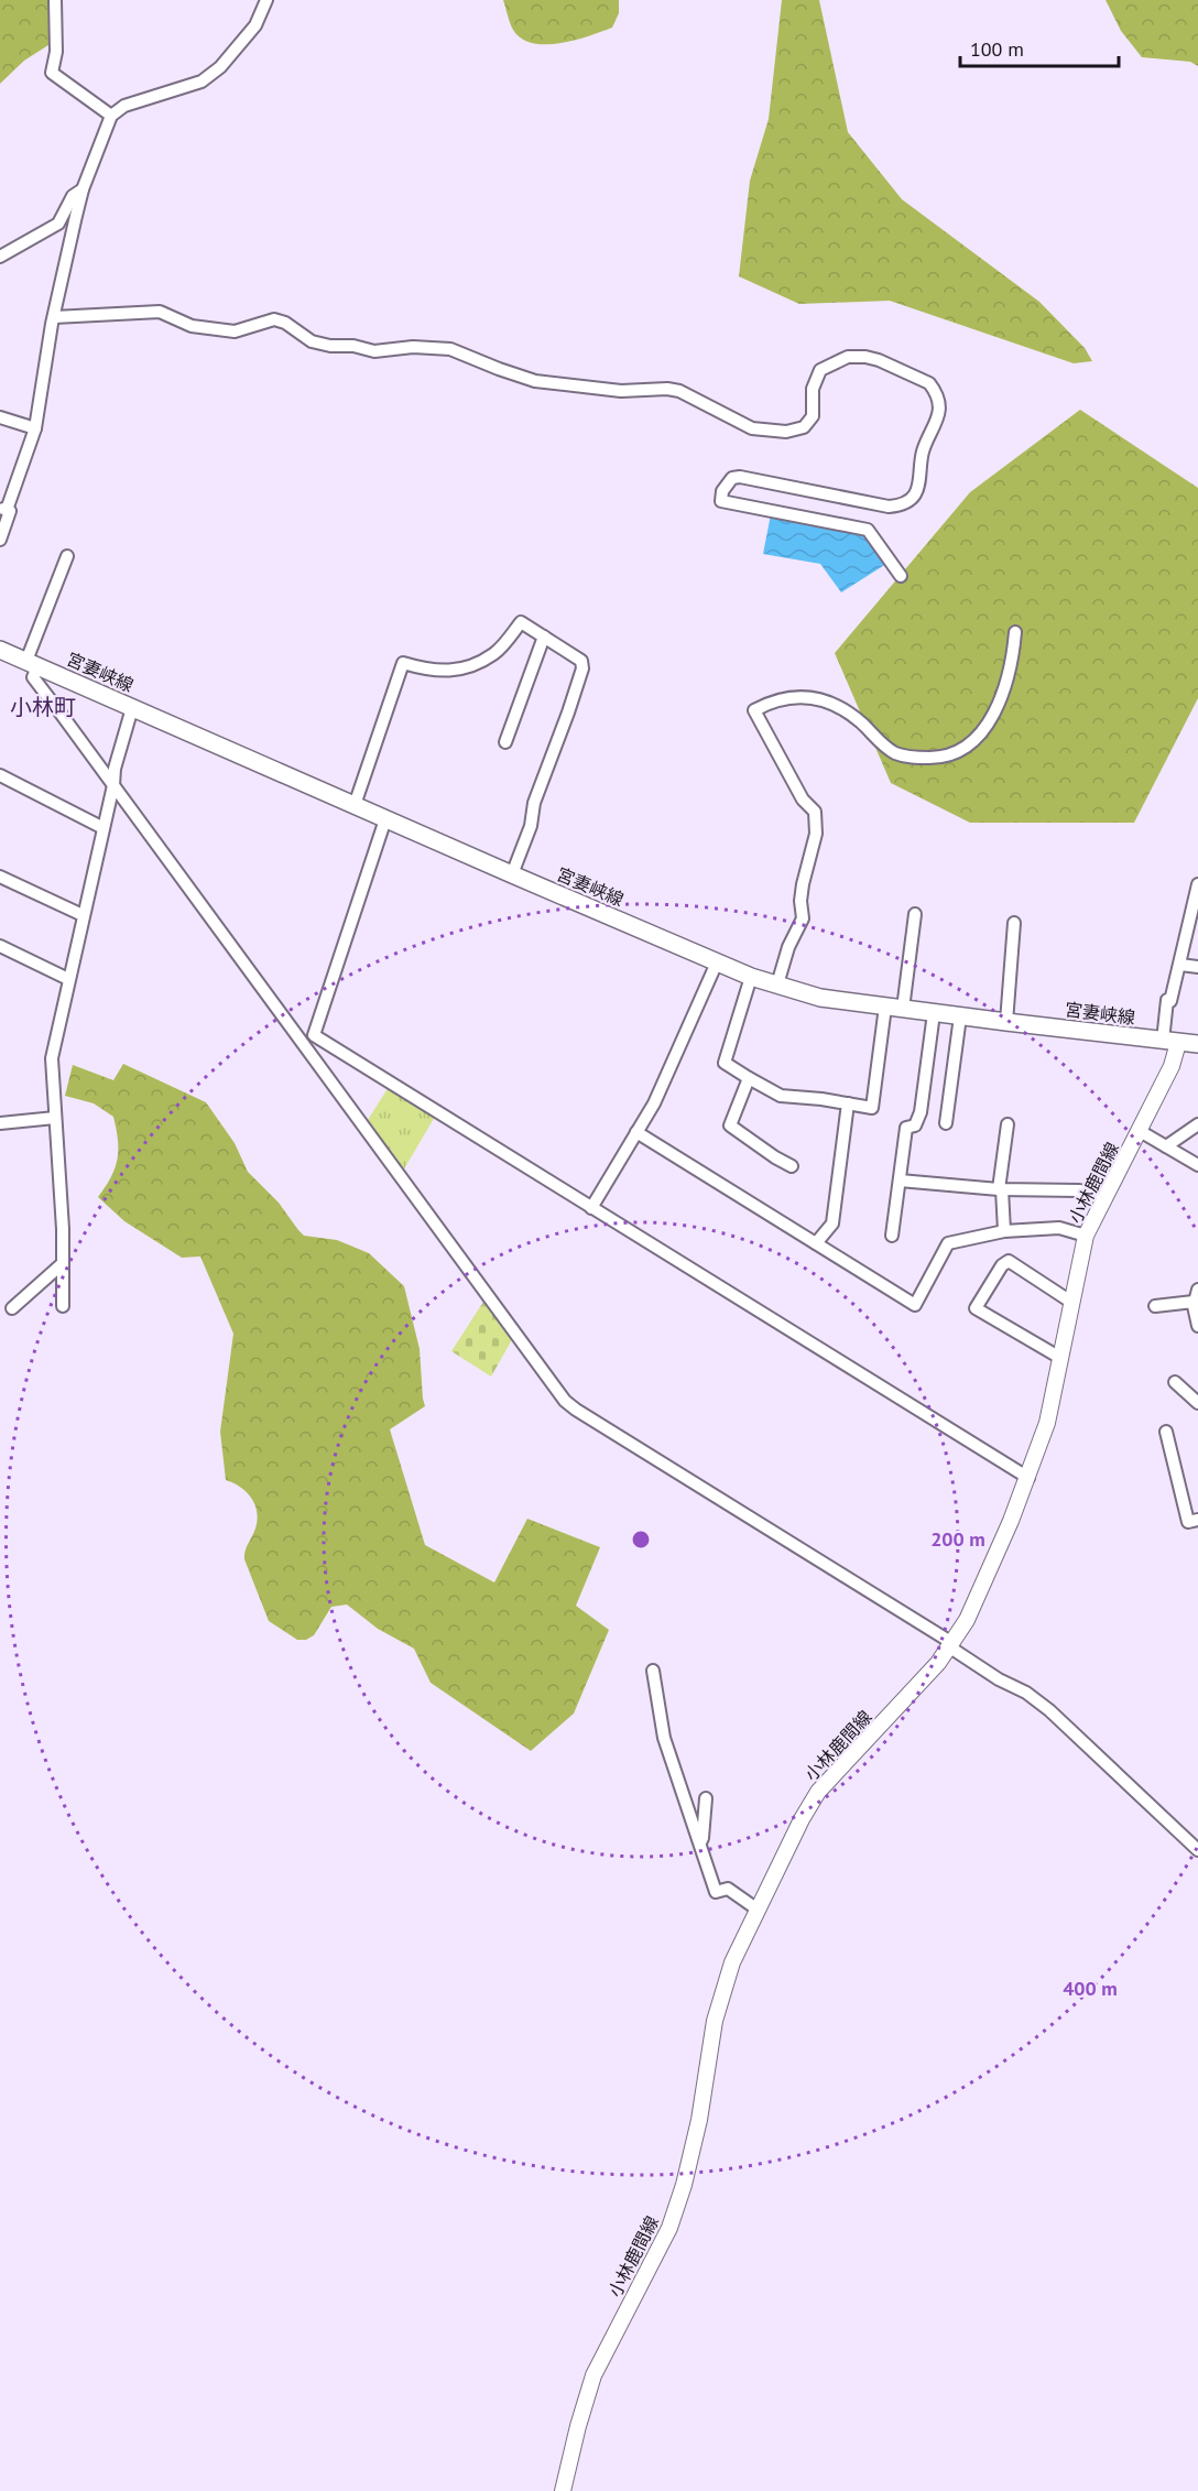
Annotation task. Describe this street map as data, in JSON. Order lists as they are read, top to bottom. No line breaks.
{"streets":{"main road":["宮妻峡線","小林鹿間線"]},"crossings":[["宮妻峡線","小林鹿間線"]],"districts":["小林町"],"scale_bar":"100 m","rings":["200 m","400 m"]}
